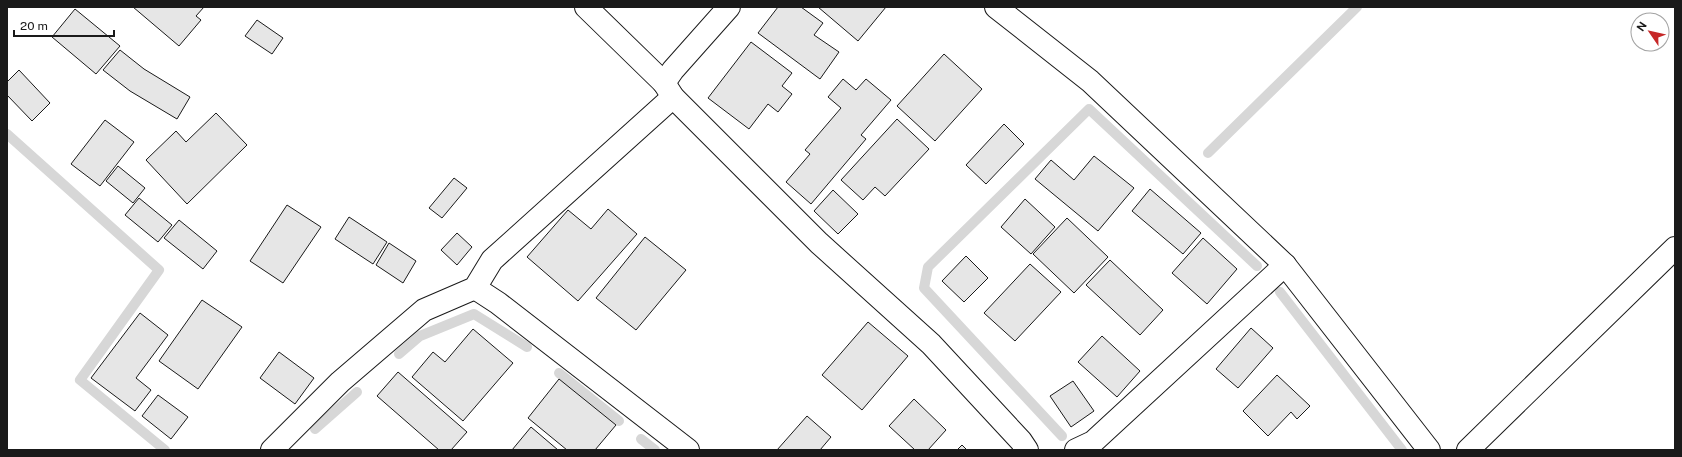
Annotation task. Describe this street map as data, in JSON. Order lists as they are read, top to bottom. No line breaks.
{"scale_bar":"20 m","north":"top left"}
